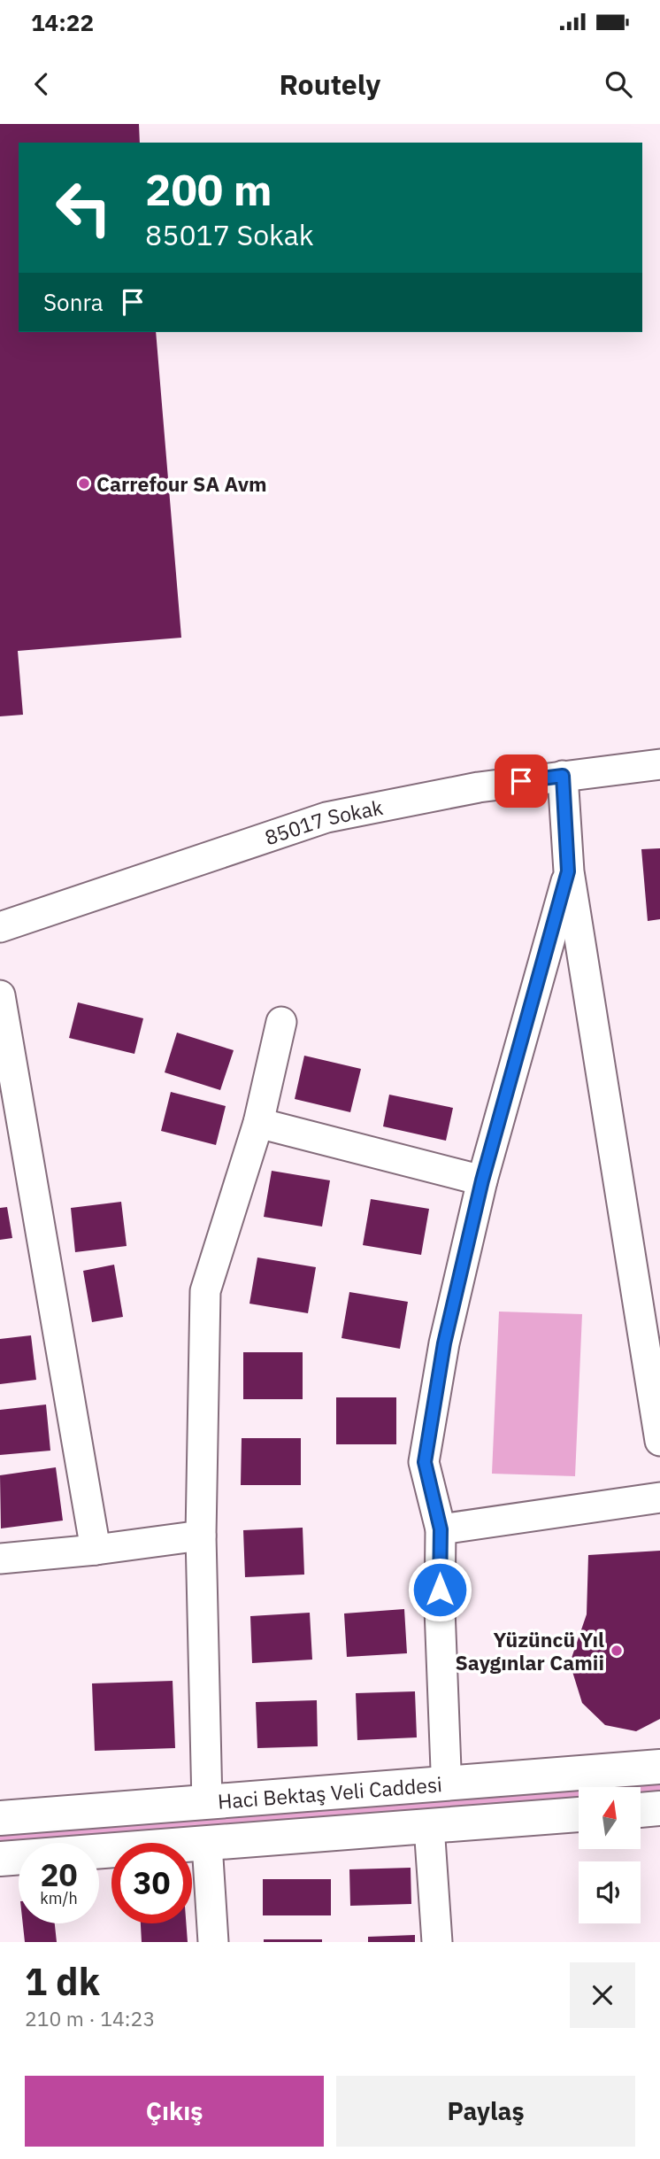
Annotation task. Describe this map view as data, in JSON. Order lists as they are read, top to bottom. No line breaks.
{"streets":{"main road":["Haci Bektaş Veli Caddesi"],"street":["85017 Sokak"]},"places":["Carrefour SA Avm","Yüzüncü Yıl Saygınlar Camii"],"north":"top","page":{"status":"14:22","header":"Routely","turn":["200 m","85017 Sokak"],"then":"Sonra","speed":"20 km/h","limit":"30","heading":["1 dk","210 m · 14:23"],"buttons":["Çıkış","Paylaş"]}}
